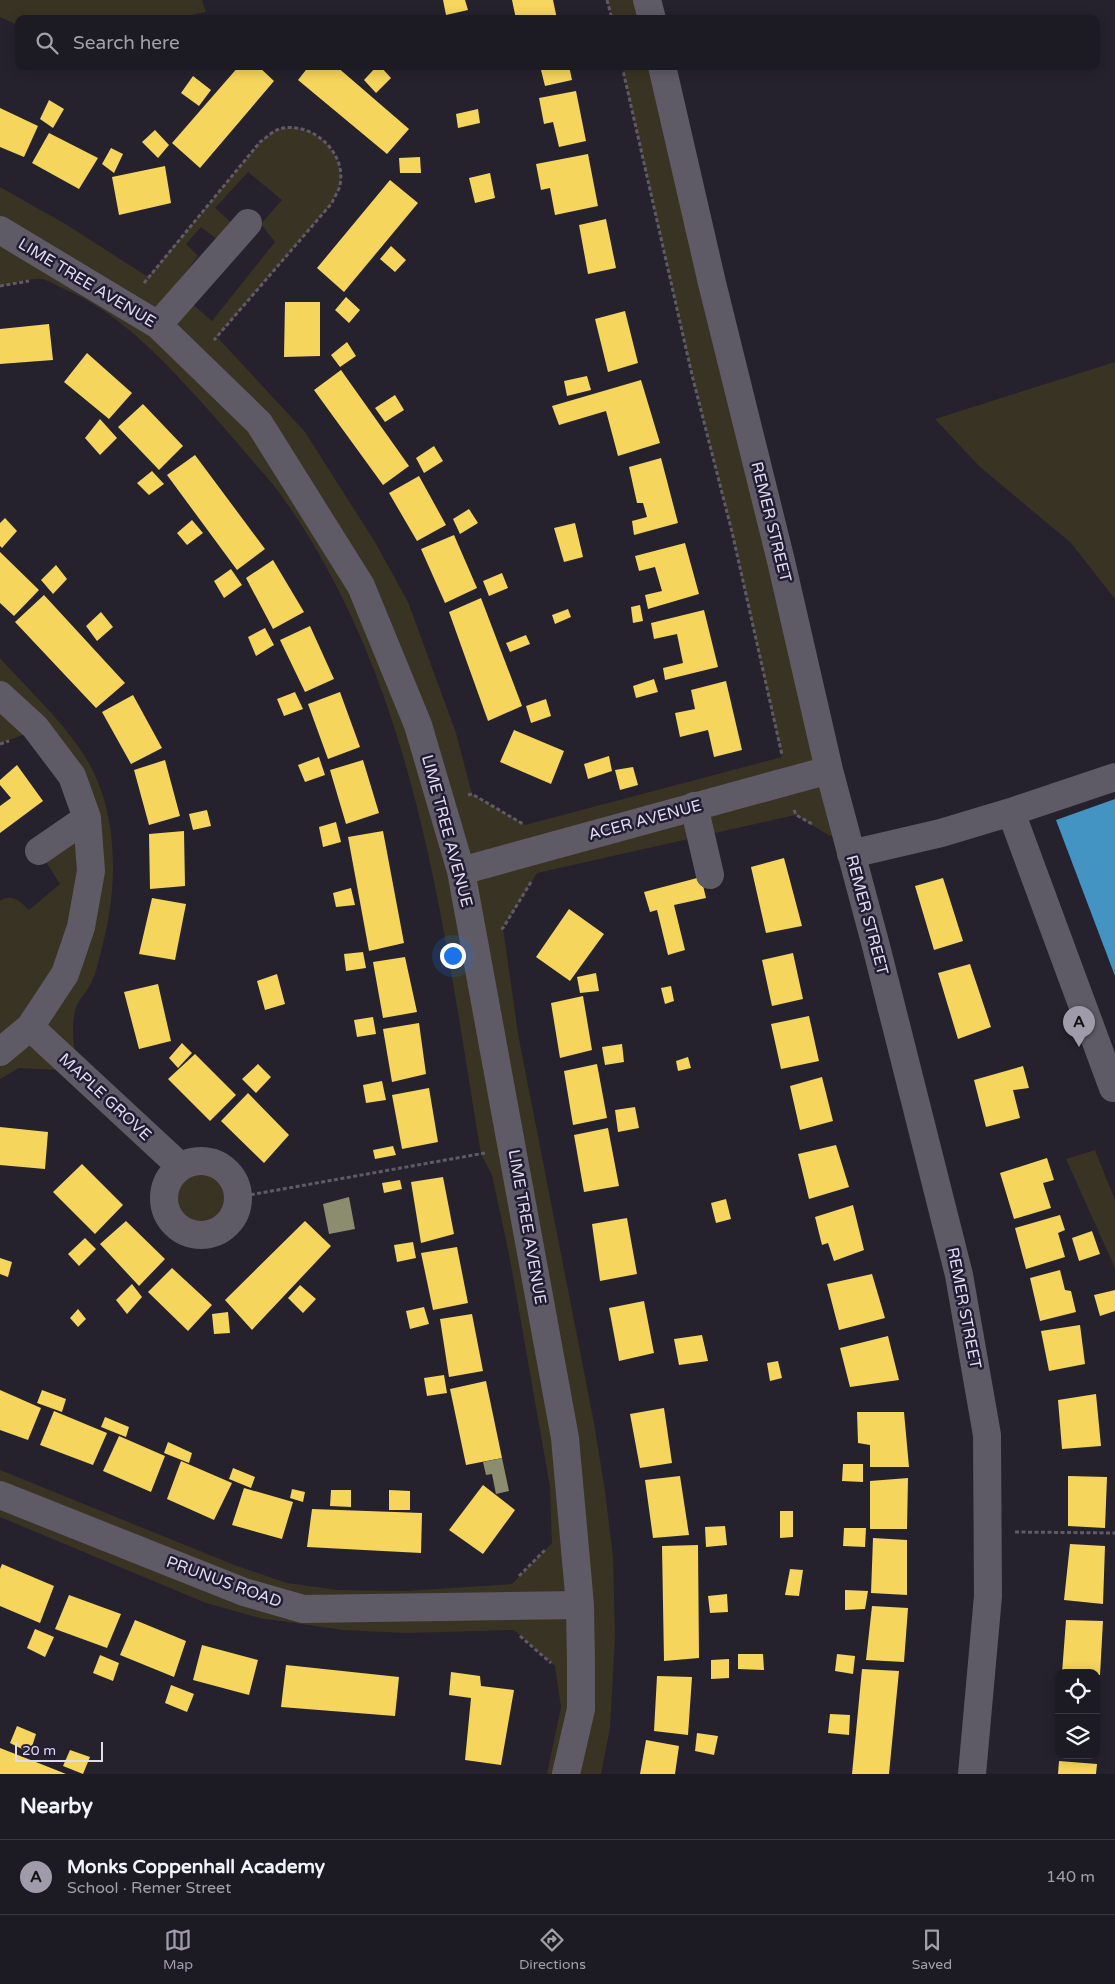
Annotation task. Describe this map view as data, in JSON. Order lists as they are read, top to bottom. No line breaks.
{"streets":{"street":["LIME TREE AVENUE","REMER STREET","ACER AVENUE","MAPLE GROVE","PRUNUS ROAD"]},"crossings":[["LIME TREE AVENUE","ACER AVENUE"],["LIME TREE AVENUE","PRUNUS ROAD"],["REMER STREET","ACER AVENUE"]],"scale_bar":"20 m","page":{"search":"Search here","pins":"A","scale":"20 m","heading":"Nearby","list":[{"mark":"A","name":"Monks Coppenhall Academy","note":"School · Remer Street","value":"140 m"}],"nav":["Map","Directions","Saved"]}}
